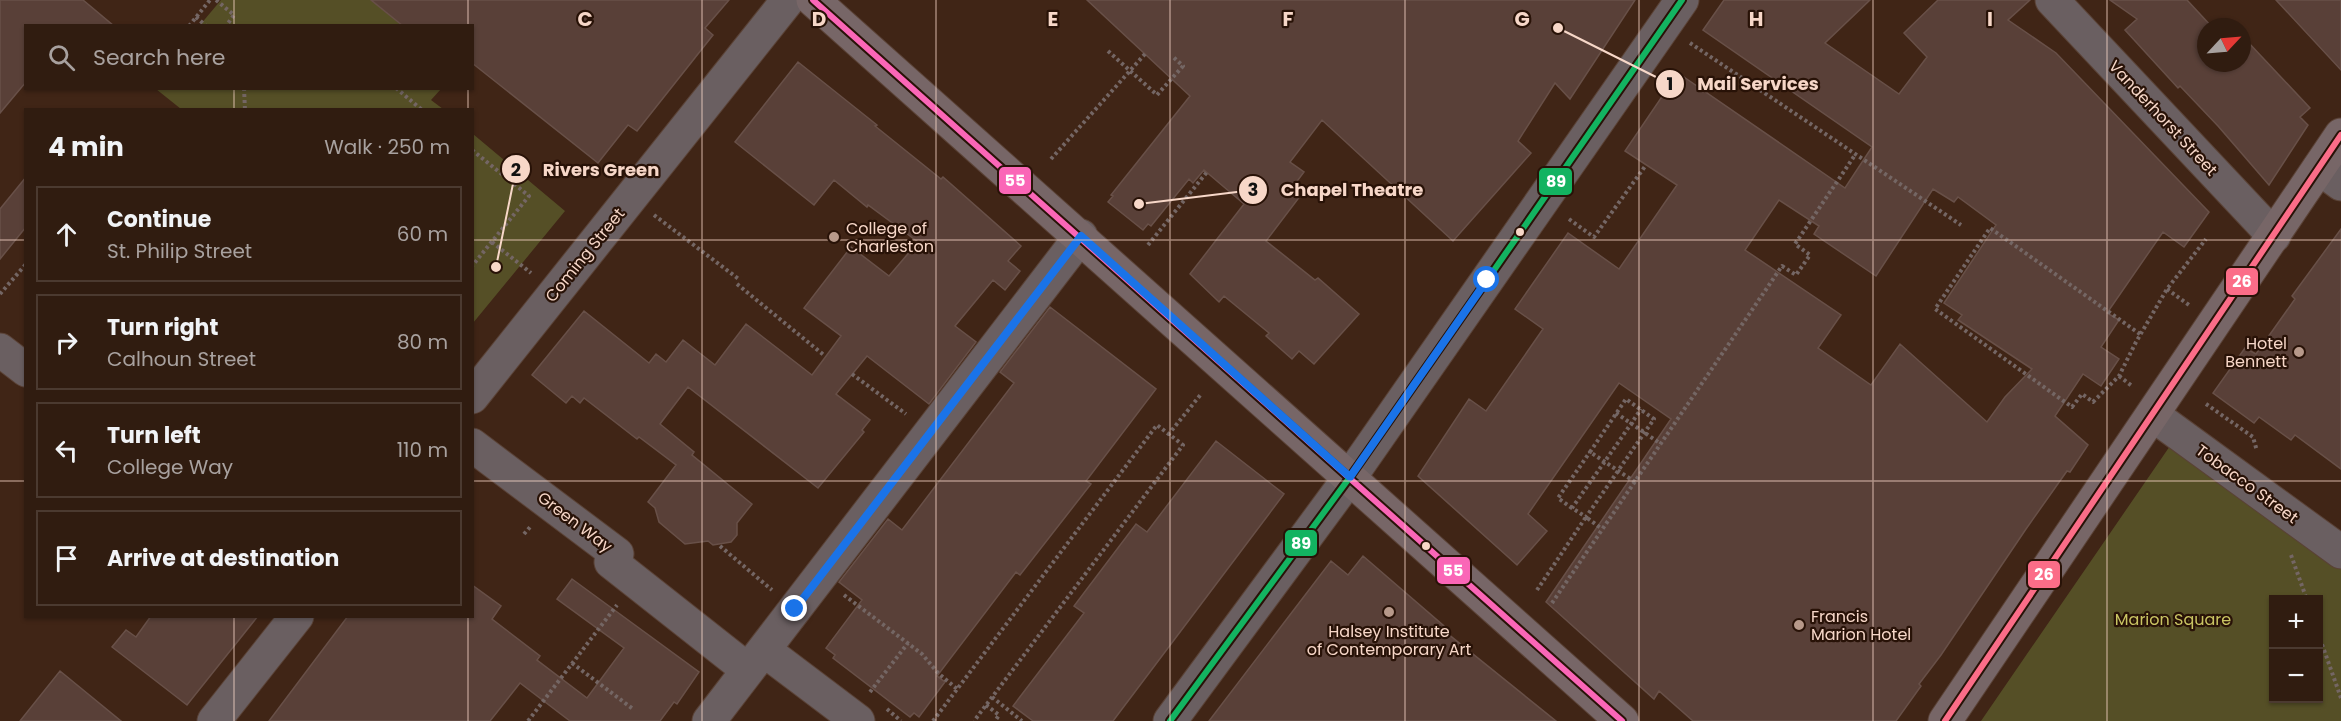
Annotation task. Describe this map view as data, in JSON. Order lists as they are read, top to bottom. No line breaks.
{"streets":{"street":["Vanderhorst Street","Coming Street","Tobacco Street","Green Way"]},"parks":["Marion Square"],"places":["Mail Services","Chapel Theatre","College of Charleston","Rivers Green","Hotel Bennett","Halsey Institute of Contemporary Art","Francis Marion Hotel"],"lines":["transit line 55","transit line 89","transit line 26"],"north":"top right","page":{"search":"Search here","heading":["4 min","Walk · 250 m"],"list":[["Continue","St. Philip Street","60 m"],["Turn right","Calhoun Street","80 m"],["Turn left","College Way","110 m"],"Arrive at destination"],"map_buttons":["+","−"]},"grid":{"columns":["C","D","E","F","G","H","I"]}}
